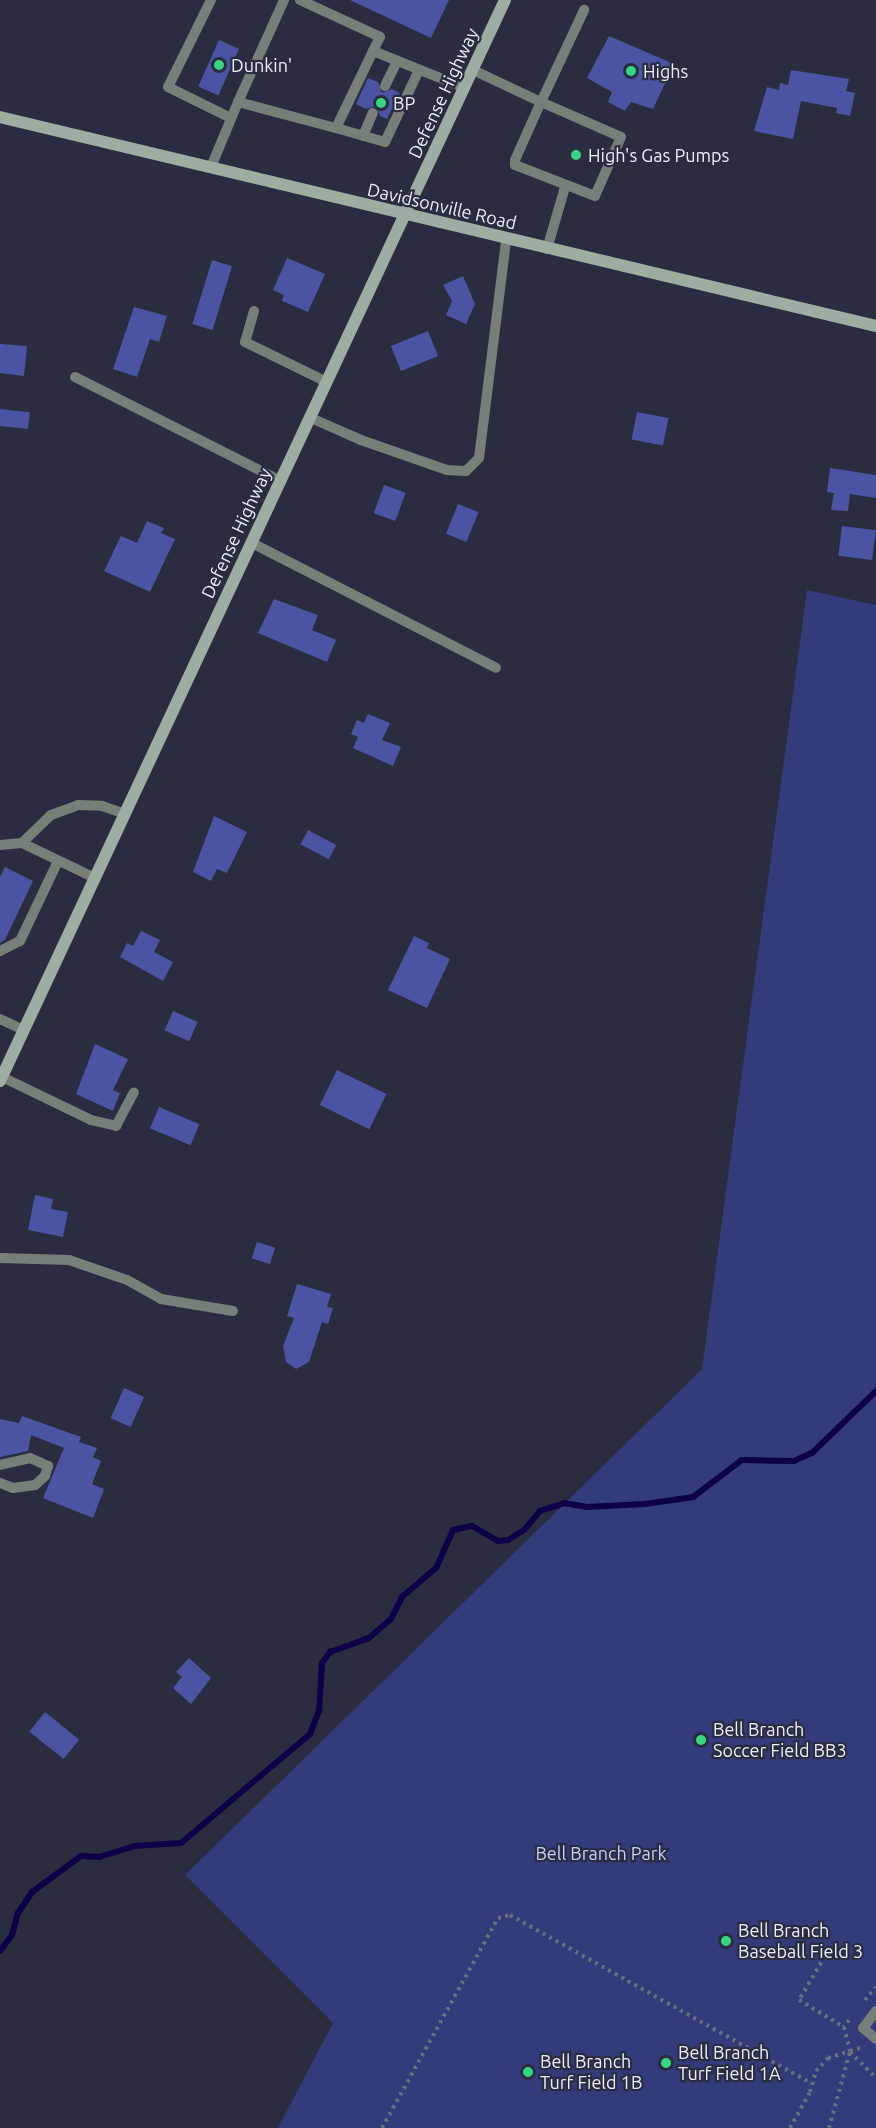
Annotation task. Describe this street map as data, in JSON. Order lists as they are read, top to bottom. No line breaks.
{"streets":{"main road":["Defense Highway","Davidsonville Road"]},"crossings":[["Defense Highway","Davidsonville Road"]],"parks":["Bell Branch Park"],"places":["Dunkin'","Highs","BP","High's Gas Pumps","Bell Branch Soccer Field BB3","Bell Branch Baseball Field 3","Bell Branch Turf Field 1A","Bell Branch Turf Field 1B"]}
